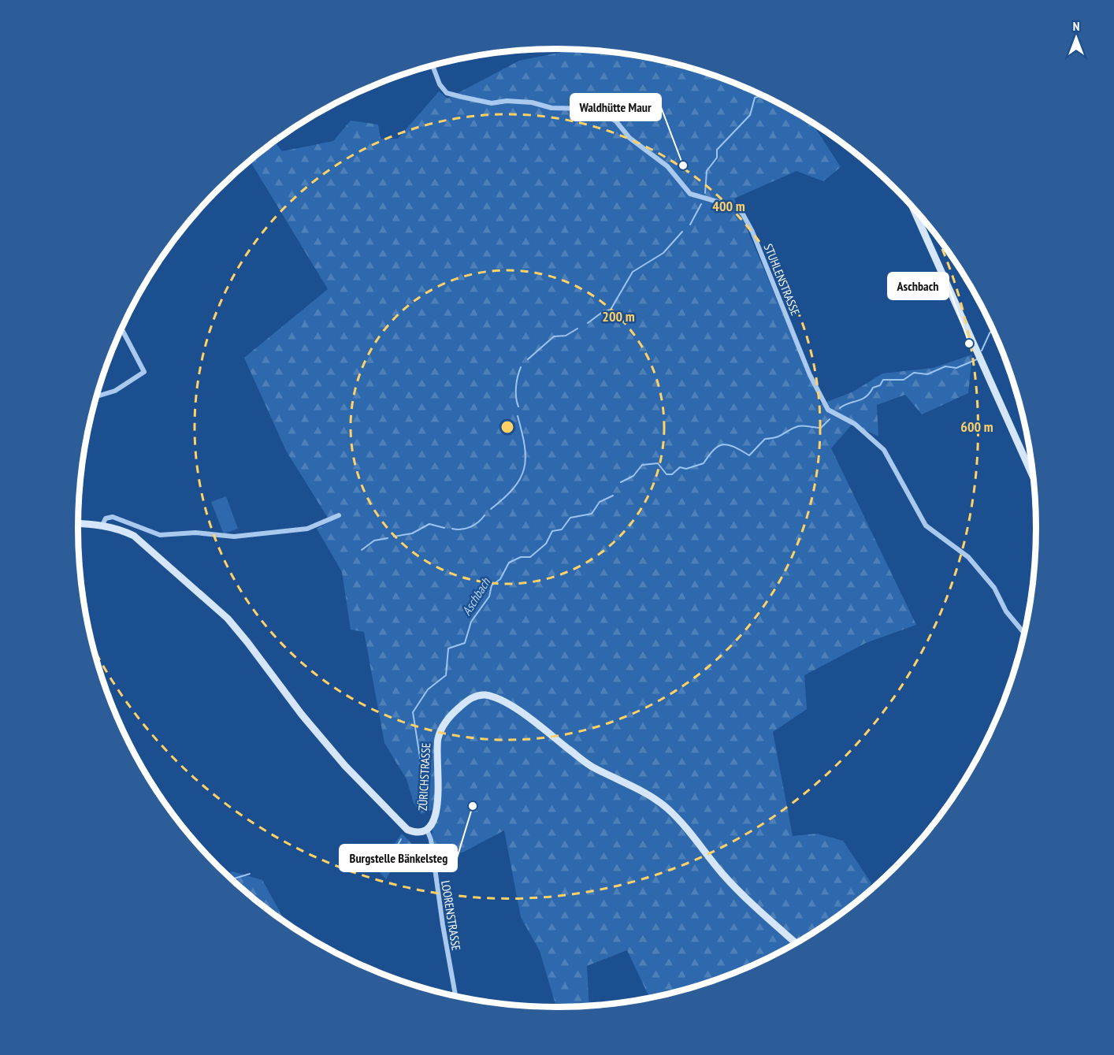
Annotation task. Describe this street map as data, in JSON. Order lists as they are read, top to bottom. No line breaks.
{"streets":{"street":["STUHLENSTRASSE","ZÜRICHSTRASSE","LOORENSTRASSE"]},"crossings":[["ZÜRICHSTRASSE","LOORENSTRASSE"]],"water":["Aschbach"],"places":["Waldhütte Maur","Aschbach","Burgstelle Bänkelsteg"],"north":"top","rings":["400 m","200 m","600 m"]}
